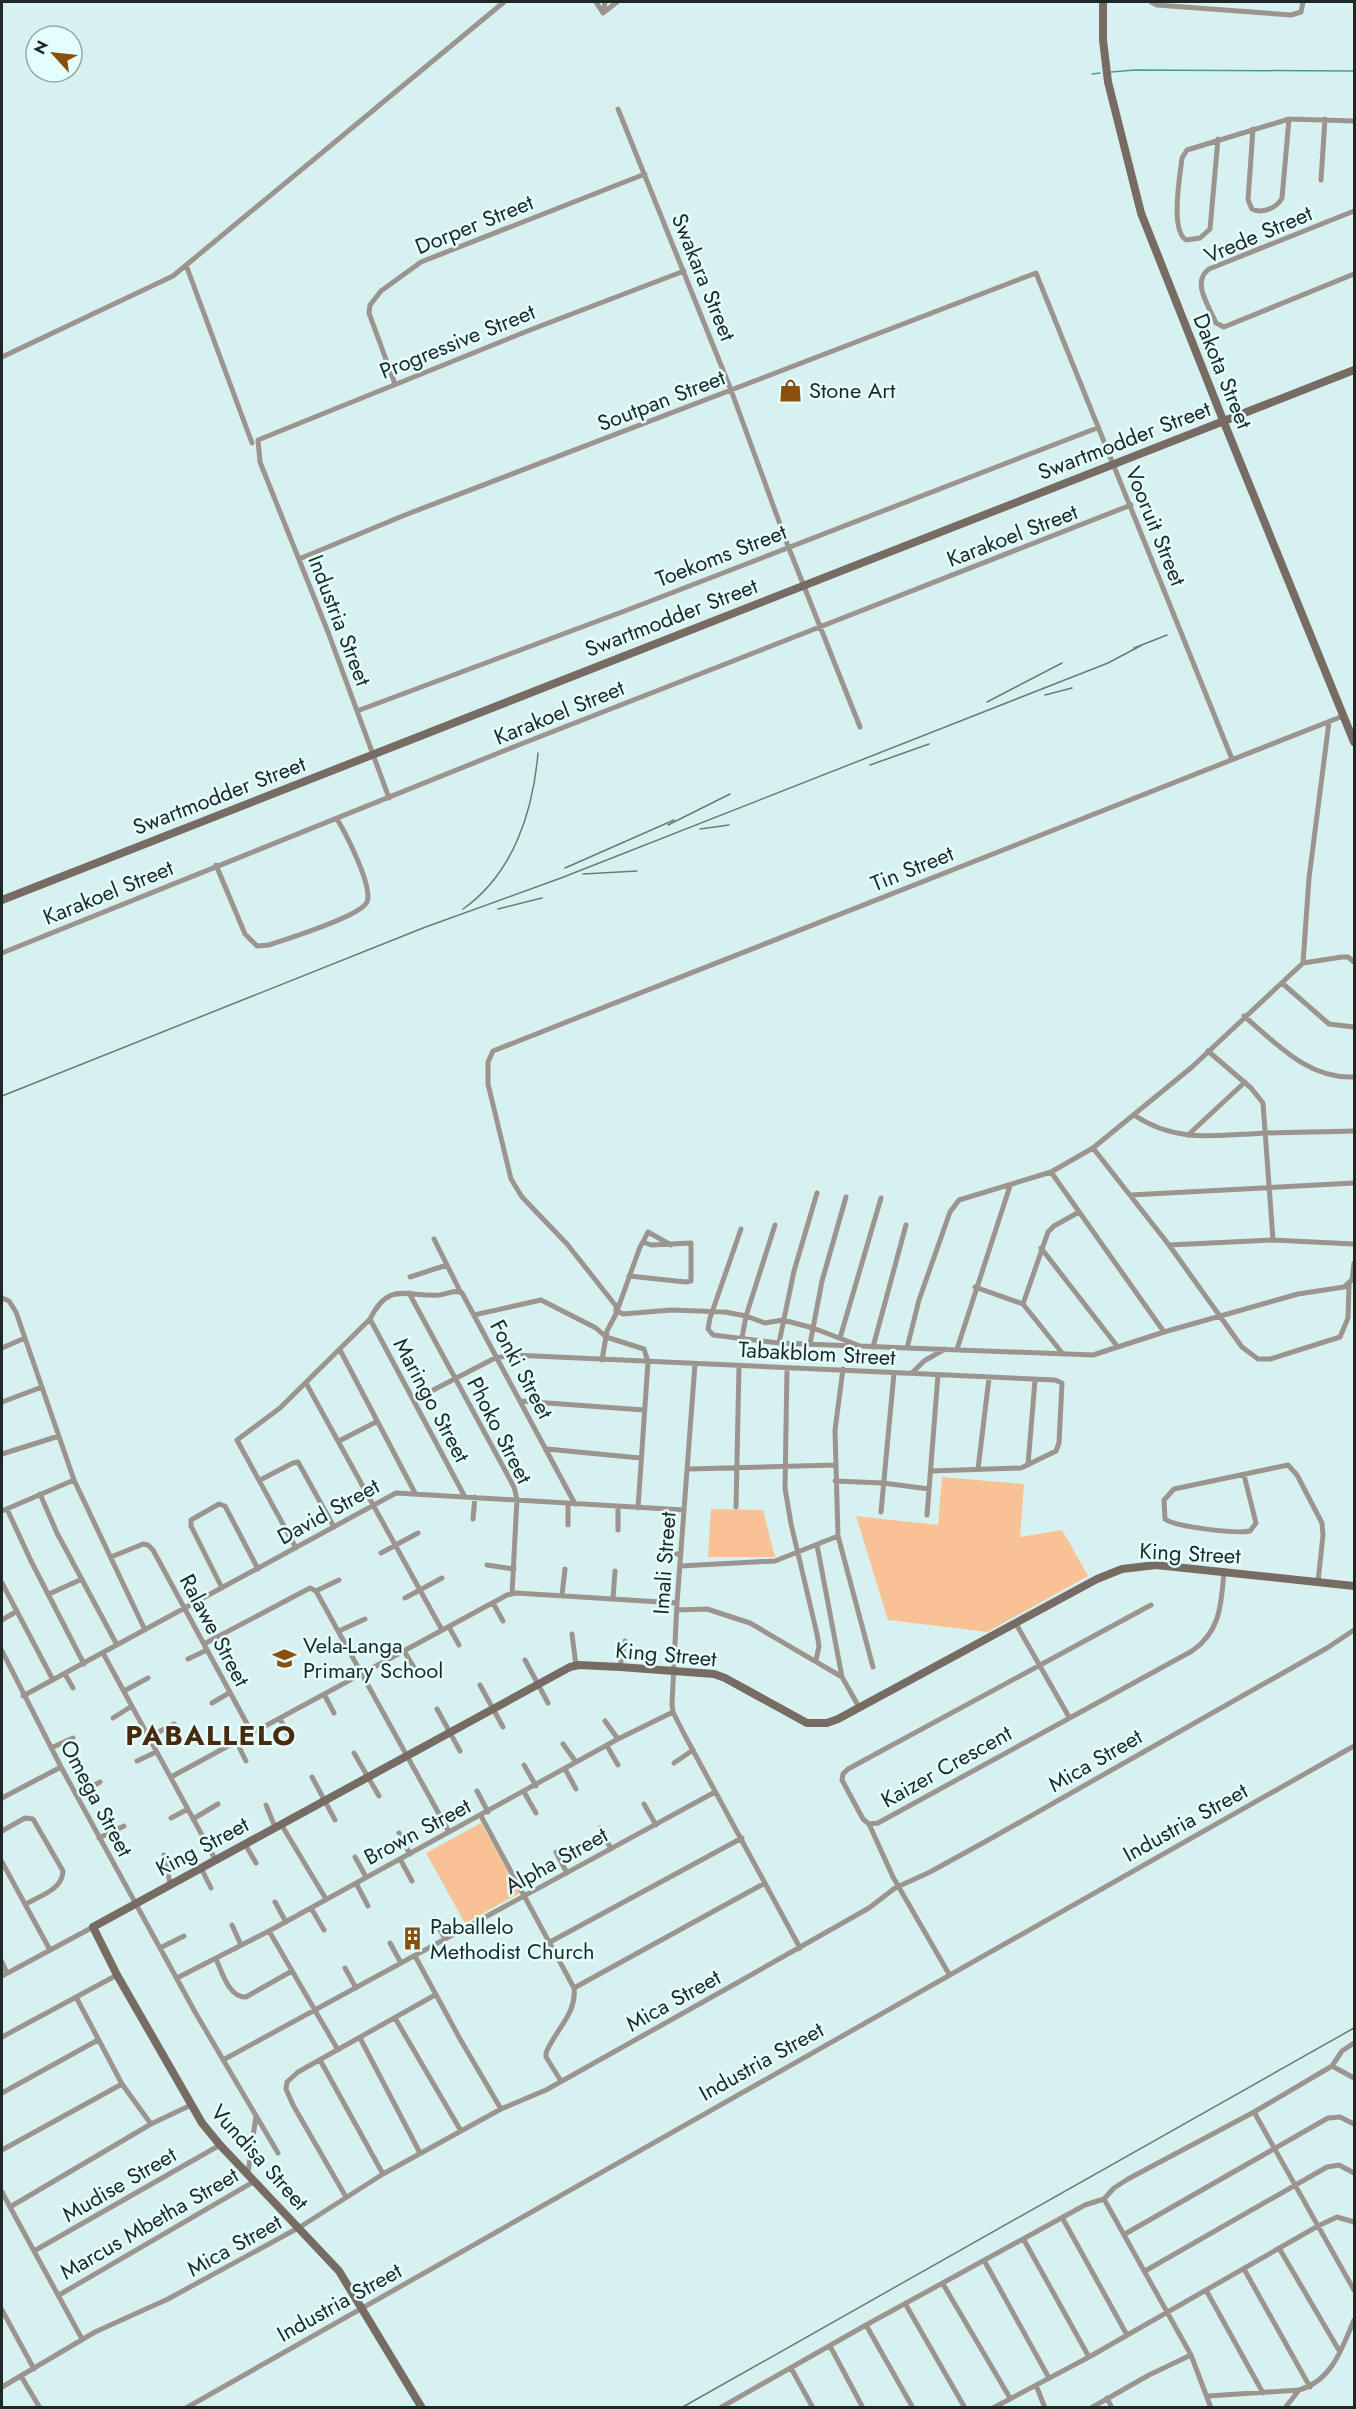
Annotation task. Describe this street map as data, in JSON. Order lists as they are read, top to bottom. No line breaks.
{"streets":{"street":["Dorper Street","Vrede Street","Swakara Street","Progressive Street","Dakota Street","Soutpan Street","Swartmodder Street","Vooruit Street","Karakoel Street","Toekoms Street","Industria Street","Tin Street","Tabakblom Street","Fonki Street","Maringo Street","Phoko Street","David Street","King Street","Imali Street","Ralawe Street","Mica Street","Kaizer Crescent","Omega Street","Brown Street","Alpha Street","Vundisa Street","Mudise Street","Marcus Mbetha Street"]},"crossings":[["Dorper Street","Swakara Street"],["Dorper Street","Progressive Street"],["Swakara Street","Progressive Street"],["Swakara Street","Soutpan Street"],["Swakara Street","Swartmodder Street"],["Swakara Street","Karakoel Street"],["Swakara Street","Toekoms Street"],["Progressive Street","Industria Street"],["Dakota Street","Swartmodder Street"],["Dakota Street","Tin Street"],["Soutpan Street","Vooruit Street"],["Soutpan Street","Industria Street"],["Swartmodder Street","Vooruit Street"],["Swartmodder Street","Industria Street"],["Vooruit Street","Karakoel Street"],["Vooruit Street","Toekoms Street"],["Vooruit Street","Tin Street"],["Karakoel Street","Industria Street"],["Toekoms Street","Industria Street"],["Industria Street","Vundisa Street"],["Tabakblom Street","Fonki Street"],["Tabakblom Street","Imali Street"],["Fonki Street","David Street"],["Maringo Street","David Street"],["Phoko Street","David Street"],["David Street","Imali Street"],["David Street","Ralawe Street"],["David Street","Omega Street"],["King Street","Imali Street"],["King Street","Kaizer Crescent"],["King Street","Omega Street"],["King Street","Vundisa Street"],["Imali Street","Mica Street"],["Imali Street","Brown Street"],["Imali Street","Alpha Street"],["Mica Street","Vundisa Street"],["Omega Street","Brown Street"],["Omega Street","Alpha Street"],["Vundisa Street","Mudise Street"],["Vundisa Street","Marcus Mbetha Street"]],"districts":["PABALLELO"],"places":{"shop":["Stone Art"],"school or university":["Vela-Langa Primary School"],"building":["Paballelo Methodist Church"]},"north":"top left"}
